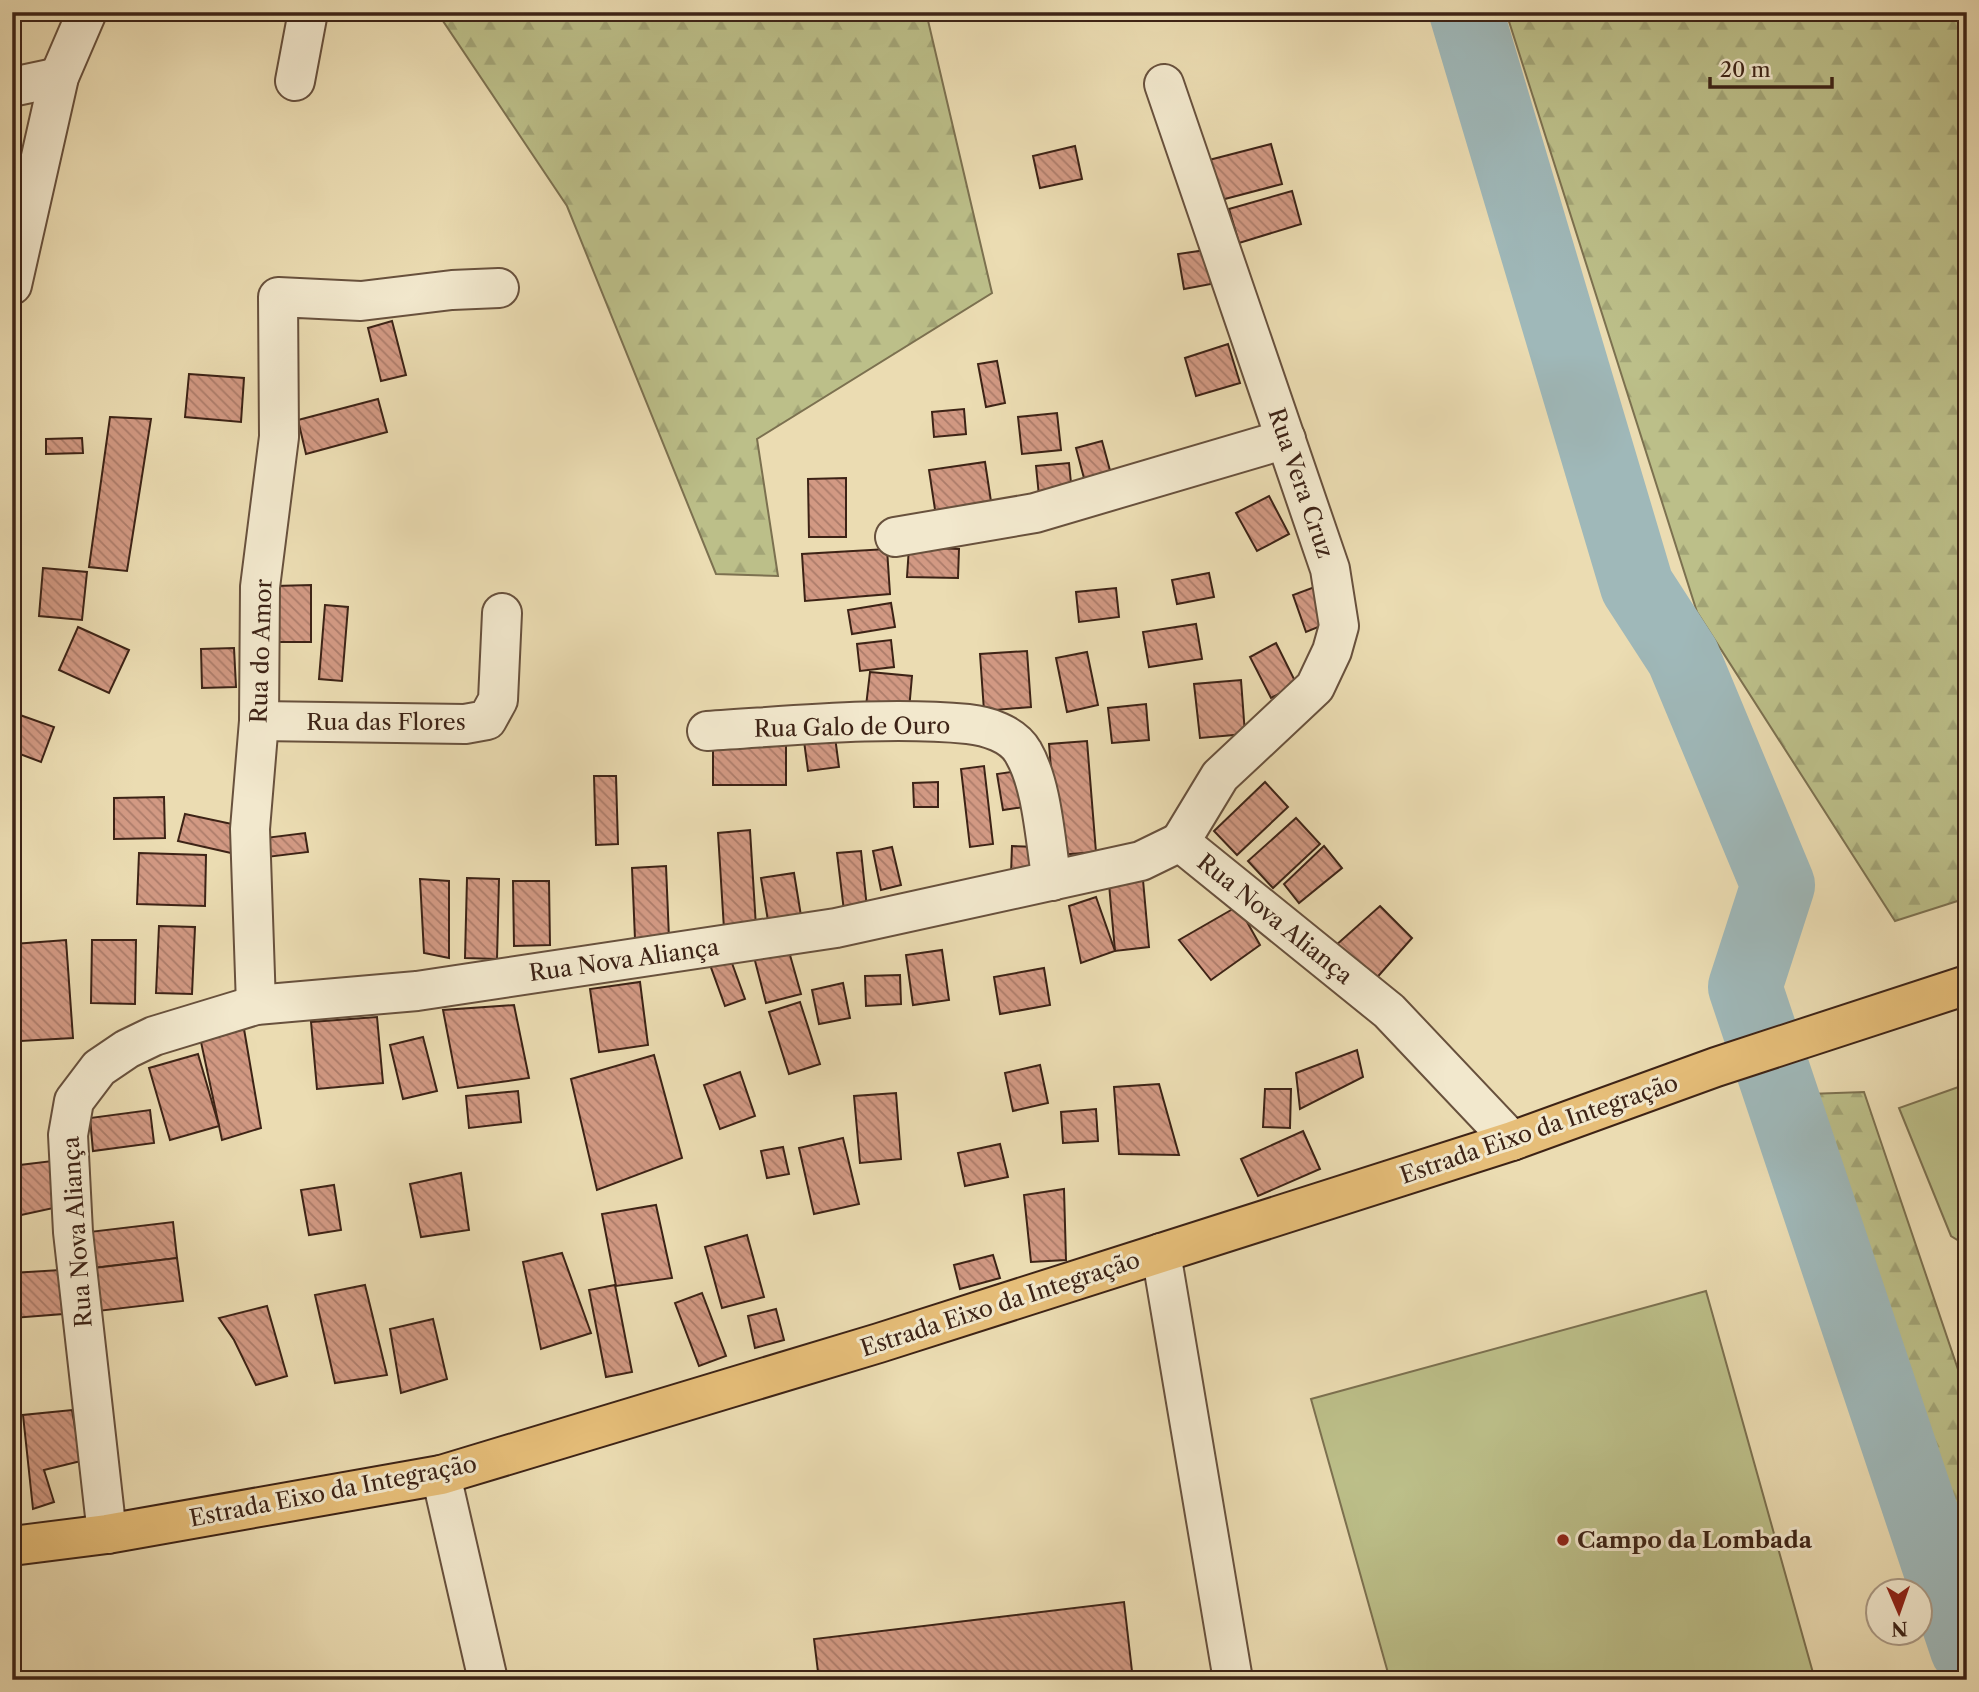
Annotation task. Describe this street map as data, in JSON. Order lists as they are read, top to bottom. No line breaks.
{"streets":{"main road":["Estrada Eixo da Integração"],"street":["Rua Vera Cruz","Rua do Amor","Rua das Flores","Rua Galo de Ouro","Rua Nova Aliança"]},"crossings":[["Rua Vera Cruz","Rua Nova Aliança"],["Rua do Amor","Rua das Flores"],["Rua do Amor","Rua Nova Aliança"],["Rua Galo de Ouro","Rua Nova Aliança"],["Rua Nova Aliança","Estrada Eixo da Integração"]],"places":["Campo da Lombada"],"scale_bar":"20 m","north":"bottom"}
